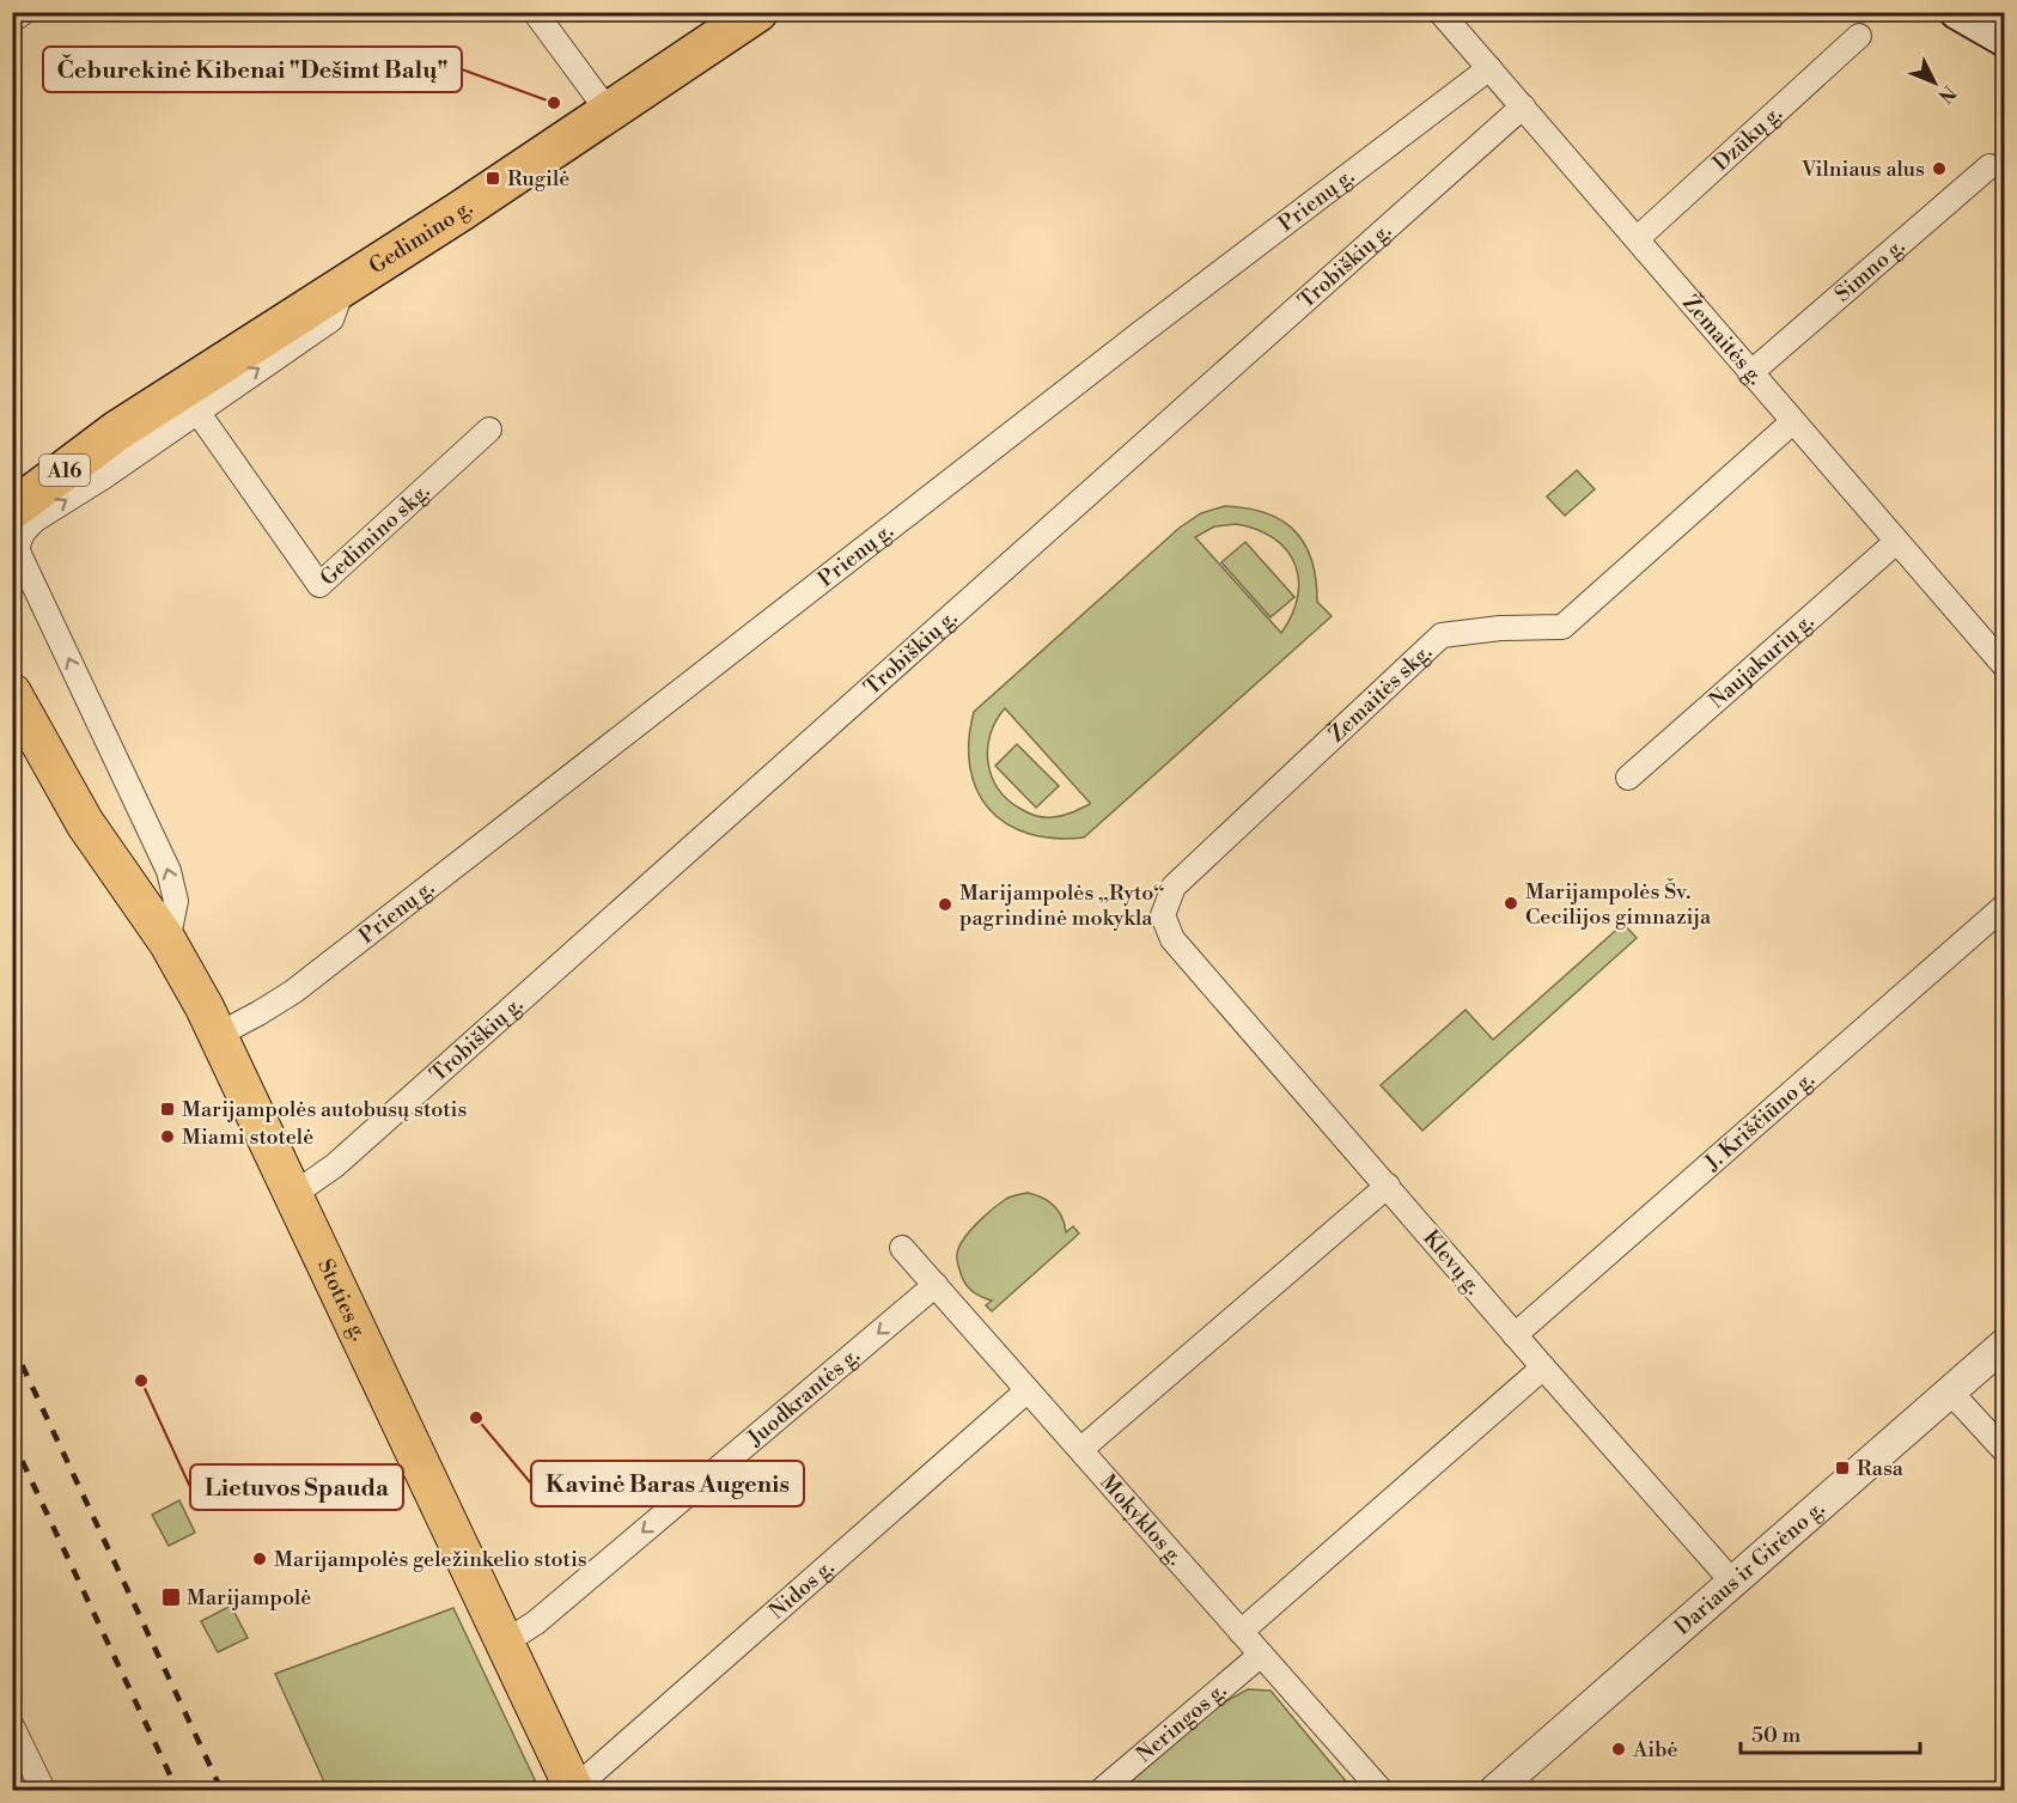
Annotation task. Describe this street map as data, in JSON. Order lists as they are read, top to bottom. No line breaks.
{"streets":{"highway":["Gedimino g.","A16"],"main road":["Stoties g."],"street":["Dzūkų g.","Prienų g.","Trobiškių g.","Simno g.","Žemaitės g.","Gedimino skg.","Naujakurių g.","Žemaitės skg.","J. Kriščiūno g.","Klevų g.","Juodkrantės g.","Mokyklos g.","Dariaus ir Girėno g.","Nidos g.","Neringos g."]},"crossings":[["Dzūkų g.","Žemaitės g."],["Prienų g.","Žemaitės g."],["Prienų g.","Stoties g."],["Trobiškių g.","Žemaitės g."],["Trobiškių g.","Stoties g."],["Simno g.","Žemaitės g."],["Žemaitės g.","Naujakurių g."],["Žemaitės g.","Žemaitės skg."],["Žemaitės skg.","Klevų g."],["J. Kriščiūno g.","Klevų g."],["Klevų g.","Dariaus ir Girėno g."],["Stoties g.","Juodkrantės g."],["Stoties g.","Nidos g."],["Juodkrantės g.","Mokyklos g."],["Mokyklos g.","Nidos g."],["Mokyklos g.","Neringos g."]],"one_way":["Juodkrantės g."],"places":{"other":["Čeburekinė Kibenai \"Dešimt Balų\"","Vilniaus alus","Marijampolės Šv. Cecilijos gimnazija","Marijampolės „Ryto“ pagrindinė mokykla","Miami stotelė","Lietuvos Spauda","Kavinė Baras Augenis","Marijampolės geležinkelio stotis","Aibė"],"transit":["Rugilė","Marijampolės autobusų stotis","Rasa","Marijampolė"]},"scale_bar":"50 m","north":"bottom right"}
